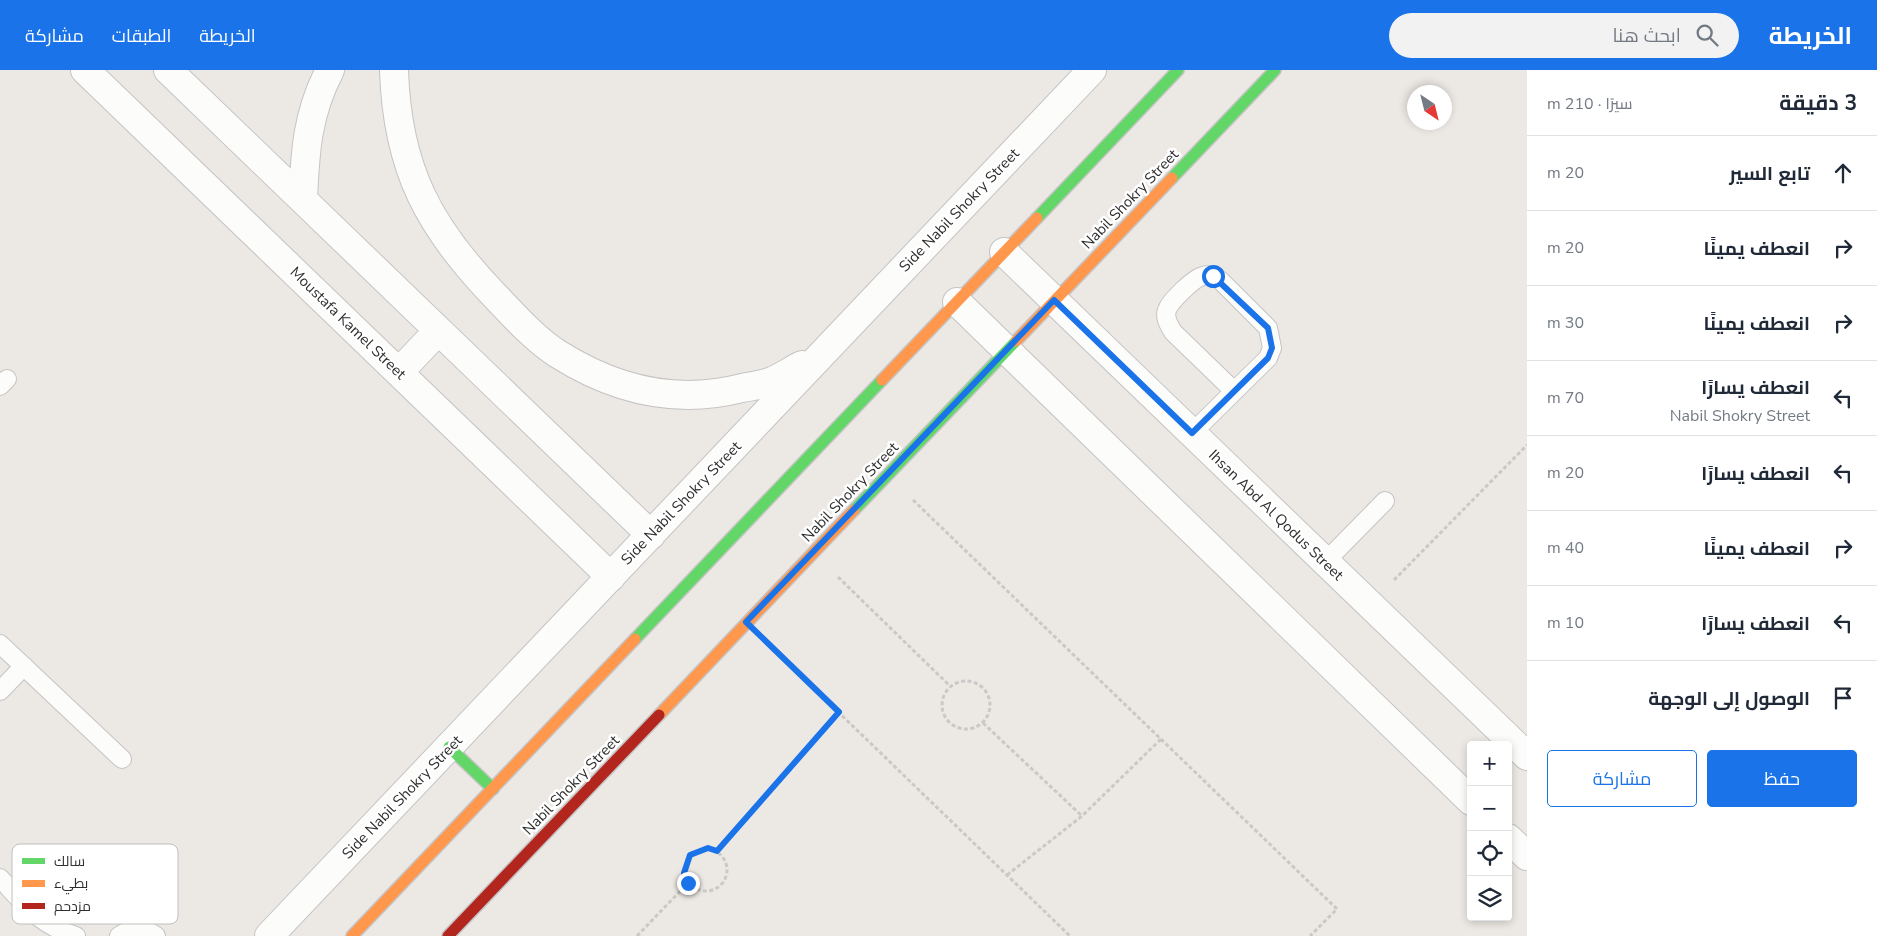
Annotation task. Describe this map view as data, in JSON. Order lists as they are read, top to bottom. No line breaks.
{"streets":{"street":["Nabil Shokry Street","Side Nabil Shokry Street","Moustafa Kamel Street","Ihsan Abd Al Qodus Street"]},"crossings":[["Nabil Shokry Street","Ihsan Abd Al Qodus Street"],["Side Nabil Shokry Street","Moustafa Kamel Street"]],"legend":["سالك","بطيء","مزدحم"],"north":"bottom right","page":{"header":"الخريطة","search":"ابحث هنا","nav":["الخريطة","الطبقات","مشاركة"],"heading":["3 دقيقة","سيرًا · 210 m"],"list":[["تابع السير","20 m"],["انعطف يمينًا","20 m"],["انعطف يمينًا","30 m"],["انعطف يسارًا","Nabil Shokry Street","70 m"],["انعطف يسارًا","20 m"],["انعطف يمينًا","40 m"],["انعطف يسارًا","10 m"],"الوصول إلى الوجهة"],"buttons":["حفظ","مشاركة"],"map_buttons":["+","−"]}}
